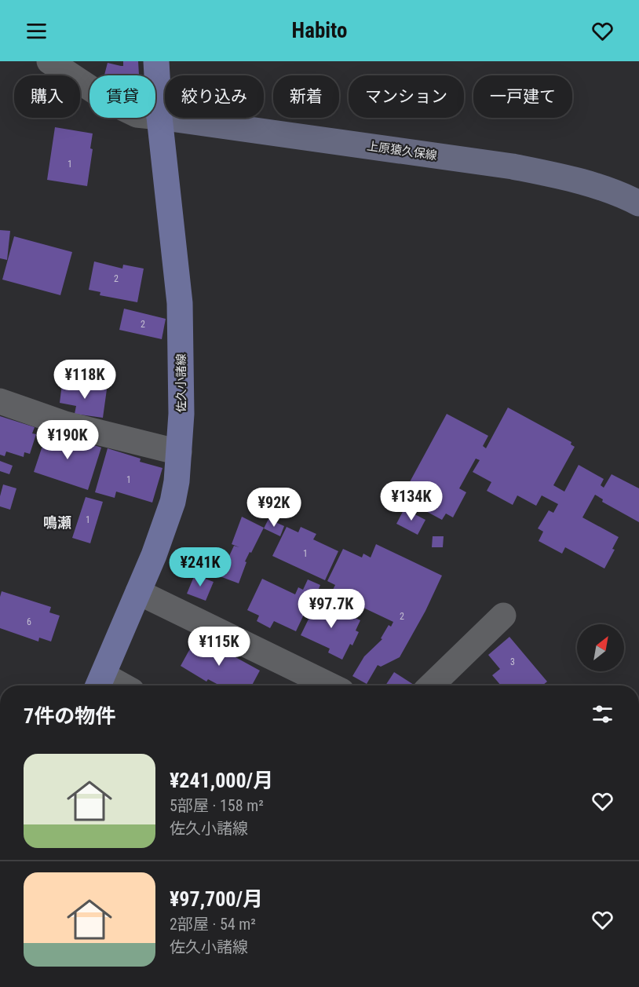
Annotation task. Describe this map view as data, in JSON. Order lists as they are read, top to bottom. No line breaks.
{"streets":{"main road":["上原猿久保線","佐久小諸線"]},"crossings":[["上原猿久保線","佐久小諸線"]],"districts":["鳴瀬"],"house_numbers":["1","2","2","1","1","1","2","6","3"],"north":"top right","page":{"header":"Habito","chip":["購入","賃貸","絞り込み","新着","マンション","一戸建て"],"price":["¥118K","¥190K","¥134K","¥92K","¥241K","¥97.7K","¥115K"],"heading":"7件の物件","list":[{"name":"¥241,000/月","note":"5部屋 · 158 m² · 佐久小諸線"},{"name":"¥97,700/月","note":"2部屋 · 54 m² · 佐久小諸線"}]}}
